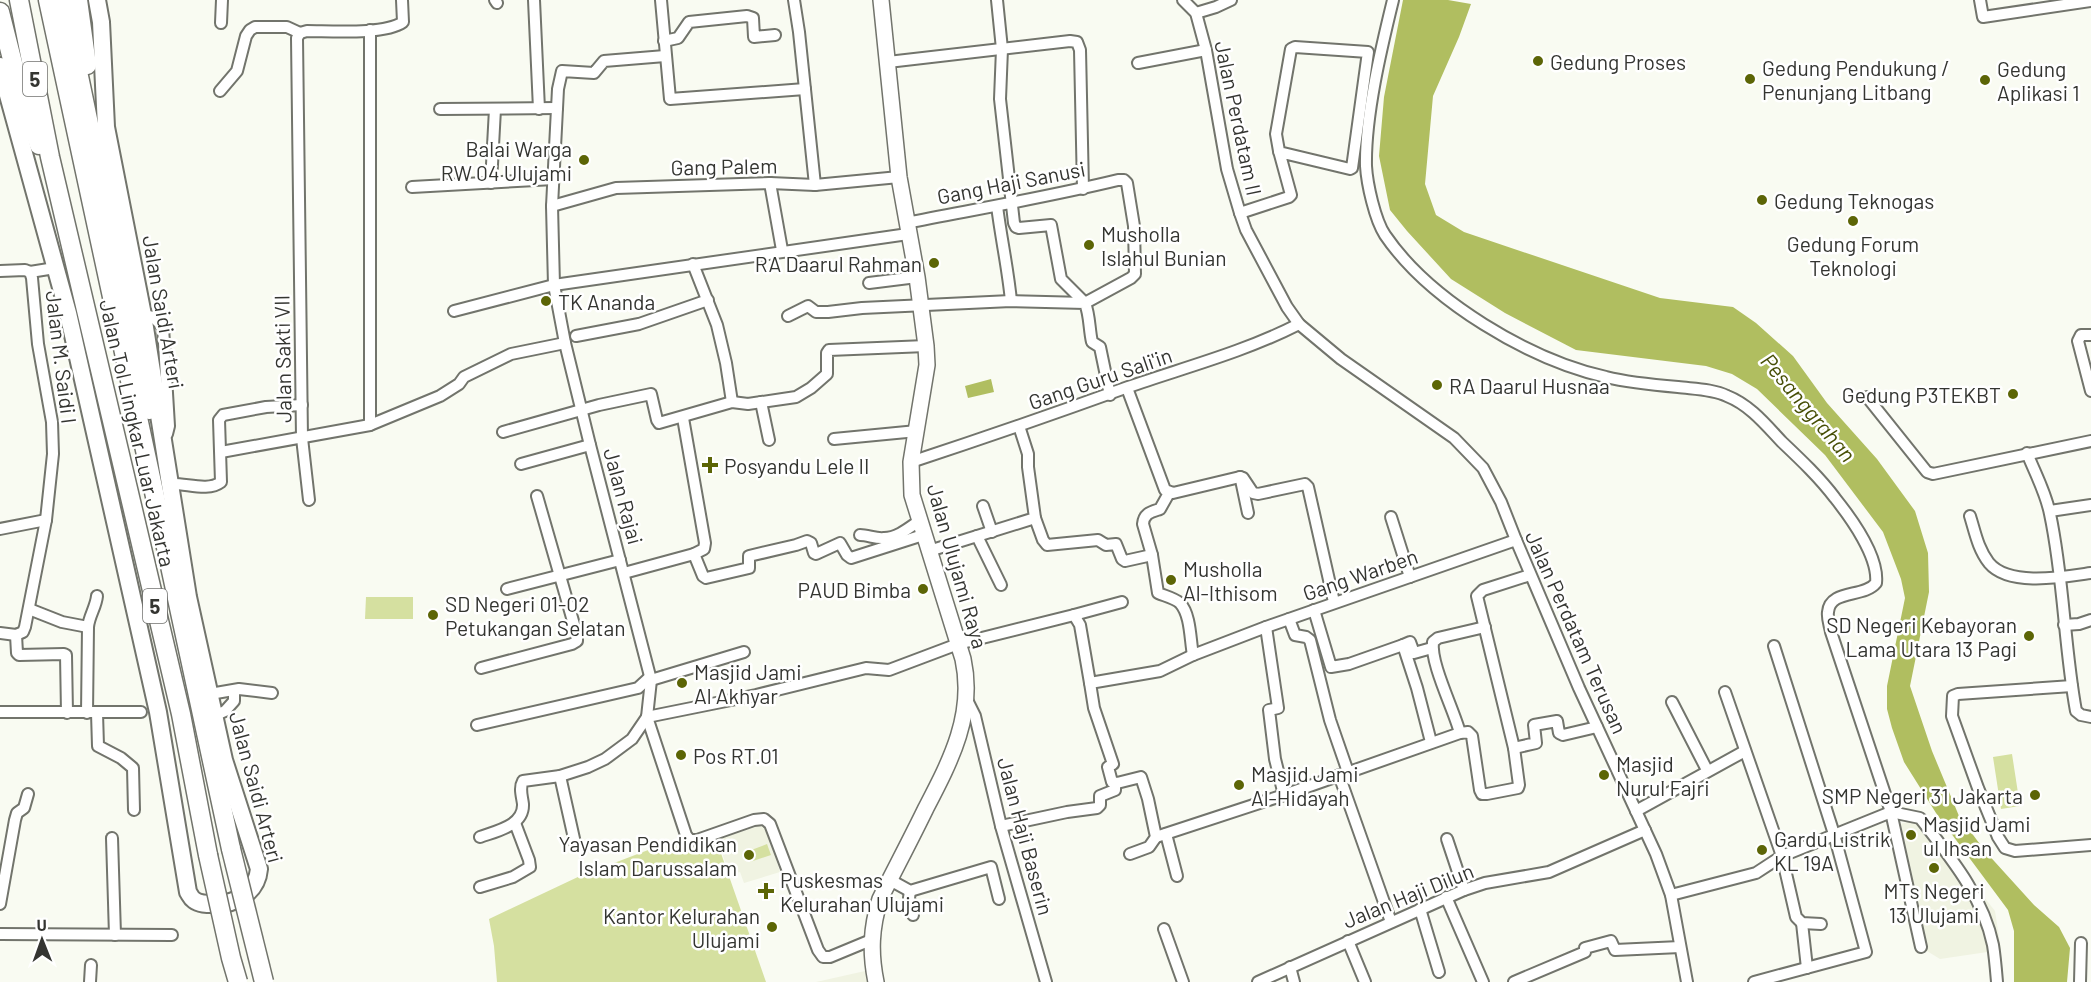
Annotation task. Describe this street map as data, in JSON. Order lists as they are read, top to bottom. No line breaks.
{"streets":{"highway":["5","Jalan Tol Lingkar Luar Jakarta"],"main road":["Jalan Saidi Arteri"],"street":["Jalan Perdatam II","Gang Palem","Gang Haji Sanusi","Jalan M. Saidi I","Jalan Sakti VII","Gang Guru Sali'in","Jalan Rajai","Jalan Ulujami Raya","Gang Warben","Jalan Perdatam Terusan","Jalan Haji Baserin","Jalan Haji Dilun"]},"crossings":[["Jalan Perdatam II","Gang Guru Sali'in"],["Jalan Perdatam II","Jalan Perdatam Terusan"],["Gang Palem","Jalan Rajai"],["Gang Palem","Jalan Ulujami Raya"],["Gang Haji Sanusi","Jalan Ulujami Raya"],["Jalan Saidi Arteri","Jalan Tol Lingkar Luar Jakarta"],["Jalan Sakti VII","Jalan Rajai"],["Gang Guru Sali'in","Jalan Ulujami Raya"],["Jalan Ulujami Raya","Jalan Haji Baserin"],["Gang Warben","Jalan Perdatam Terusan"],["Jalan Perdatam Terusan","Jalan Haji Dilun"]],"water":["Pesanggrahan"],"places":{"other":["Gedung Proses","Gedung Pendukung / Penunjang Litbang","Gedung Aplikasi 1","Balai Warga RW 04 Ulujami","Gedung Teknogas","Gedung Forum Teknologi","Musholla Islahul Bunian","RA Daarul Rahman","TK Ananda","RA Daarul Husnaa","Gedung P3TEKBT","Musholla Al-Ithisom","PAUD Bimba","SD Negeri 01-02 Petukangan Selatan","SD Negeri Kebayoran Lama Utara 13 Pagi","Masjid Jami Al Akhyar","Pos RT.01","Masjid Nurul Fajri","Masjid Jami Al-Hidayah","SMP Negeri 31 Jakarta","Masjid Jami ul Ihsan","Gardu Listrik KL 19A","Yayasan Pendidikan Islam Darussalam","MTs Negeri 13 Ulujami","Kantor Kelurahan Ulujami"],"health":["Posyandu Lele II","Puskesmas Kelurahan Ulujami"]},"north":"top"}
